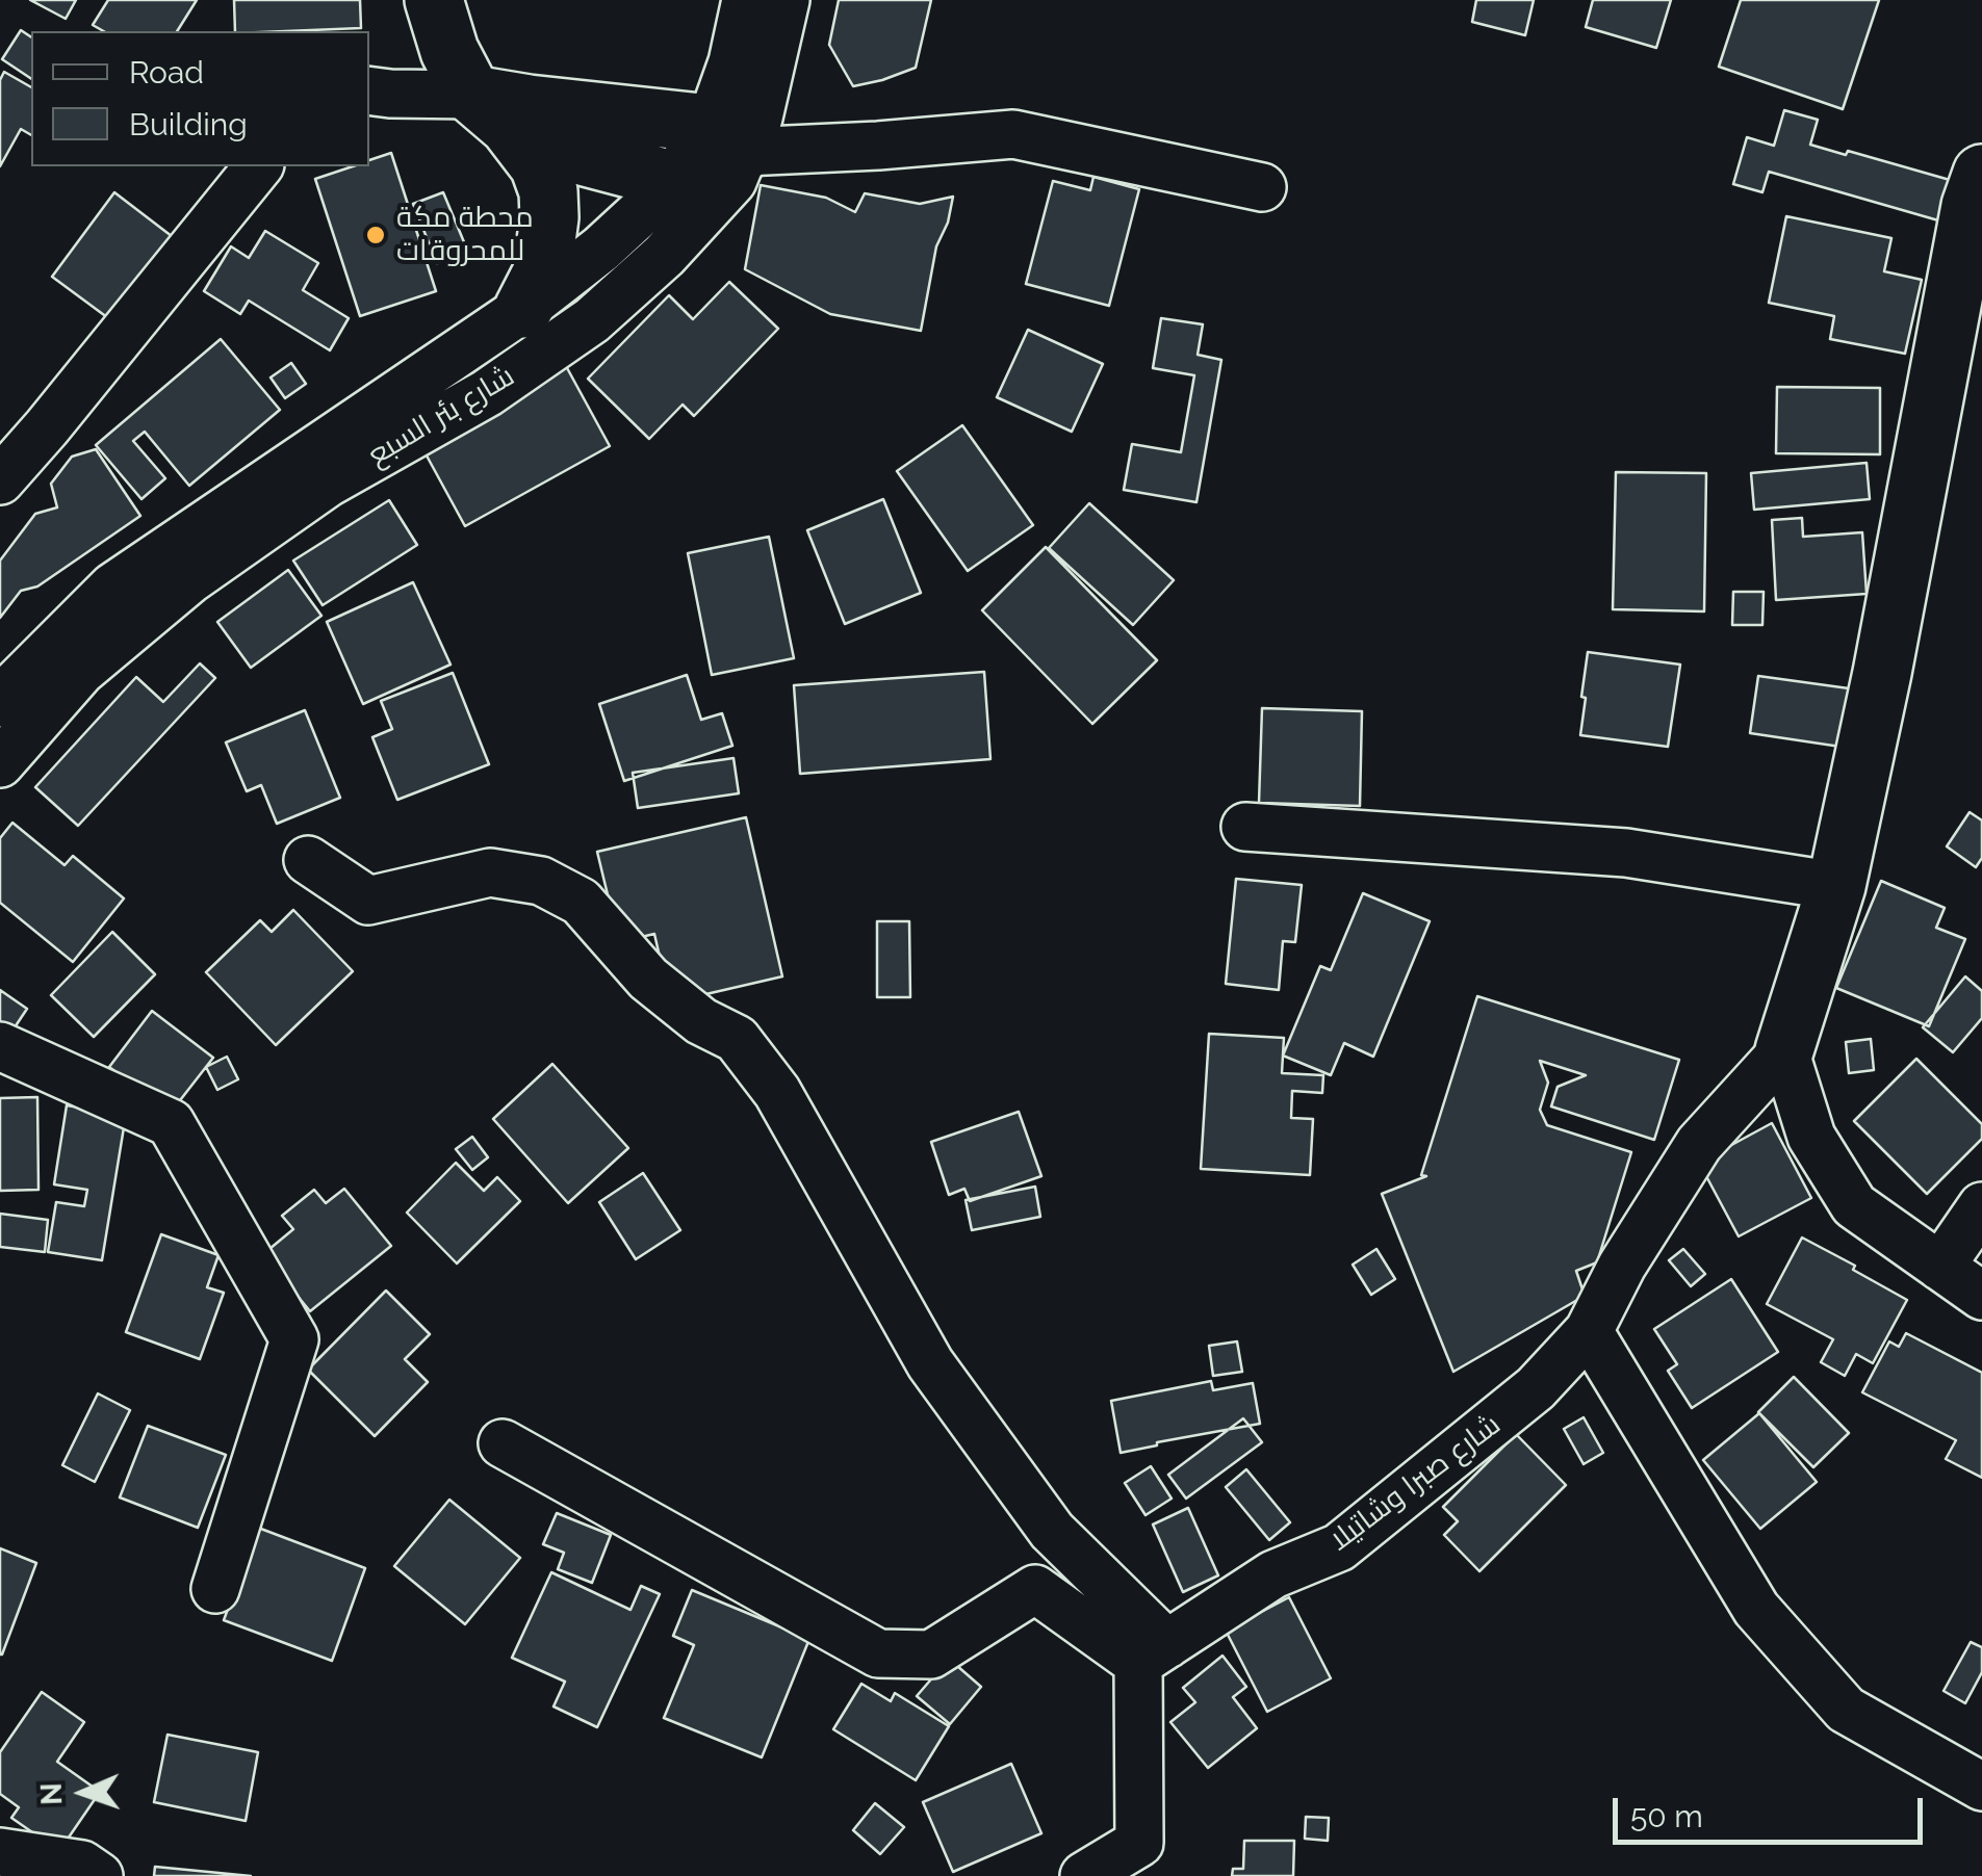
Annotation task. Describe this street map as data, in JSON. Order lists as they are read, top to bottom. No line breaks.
{"streets":{"street":["شارع بئر السبع","شارع صبرا وشاتيلا"]},"places":["محطة مكة للمحروقات"],"legend":["Road","Building"],"scale_bar":"50 m","north":"left"}
